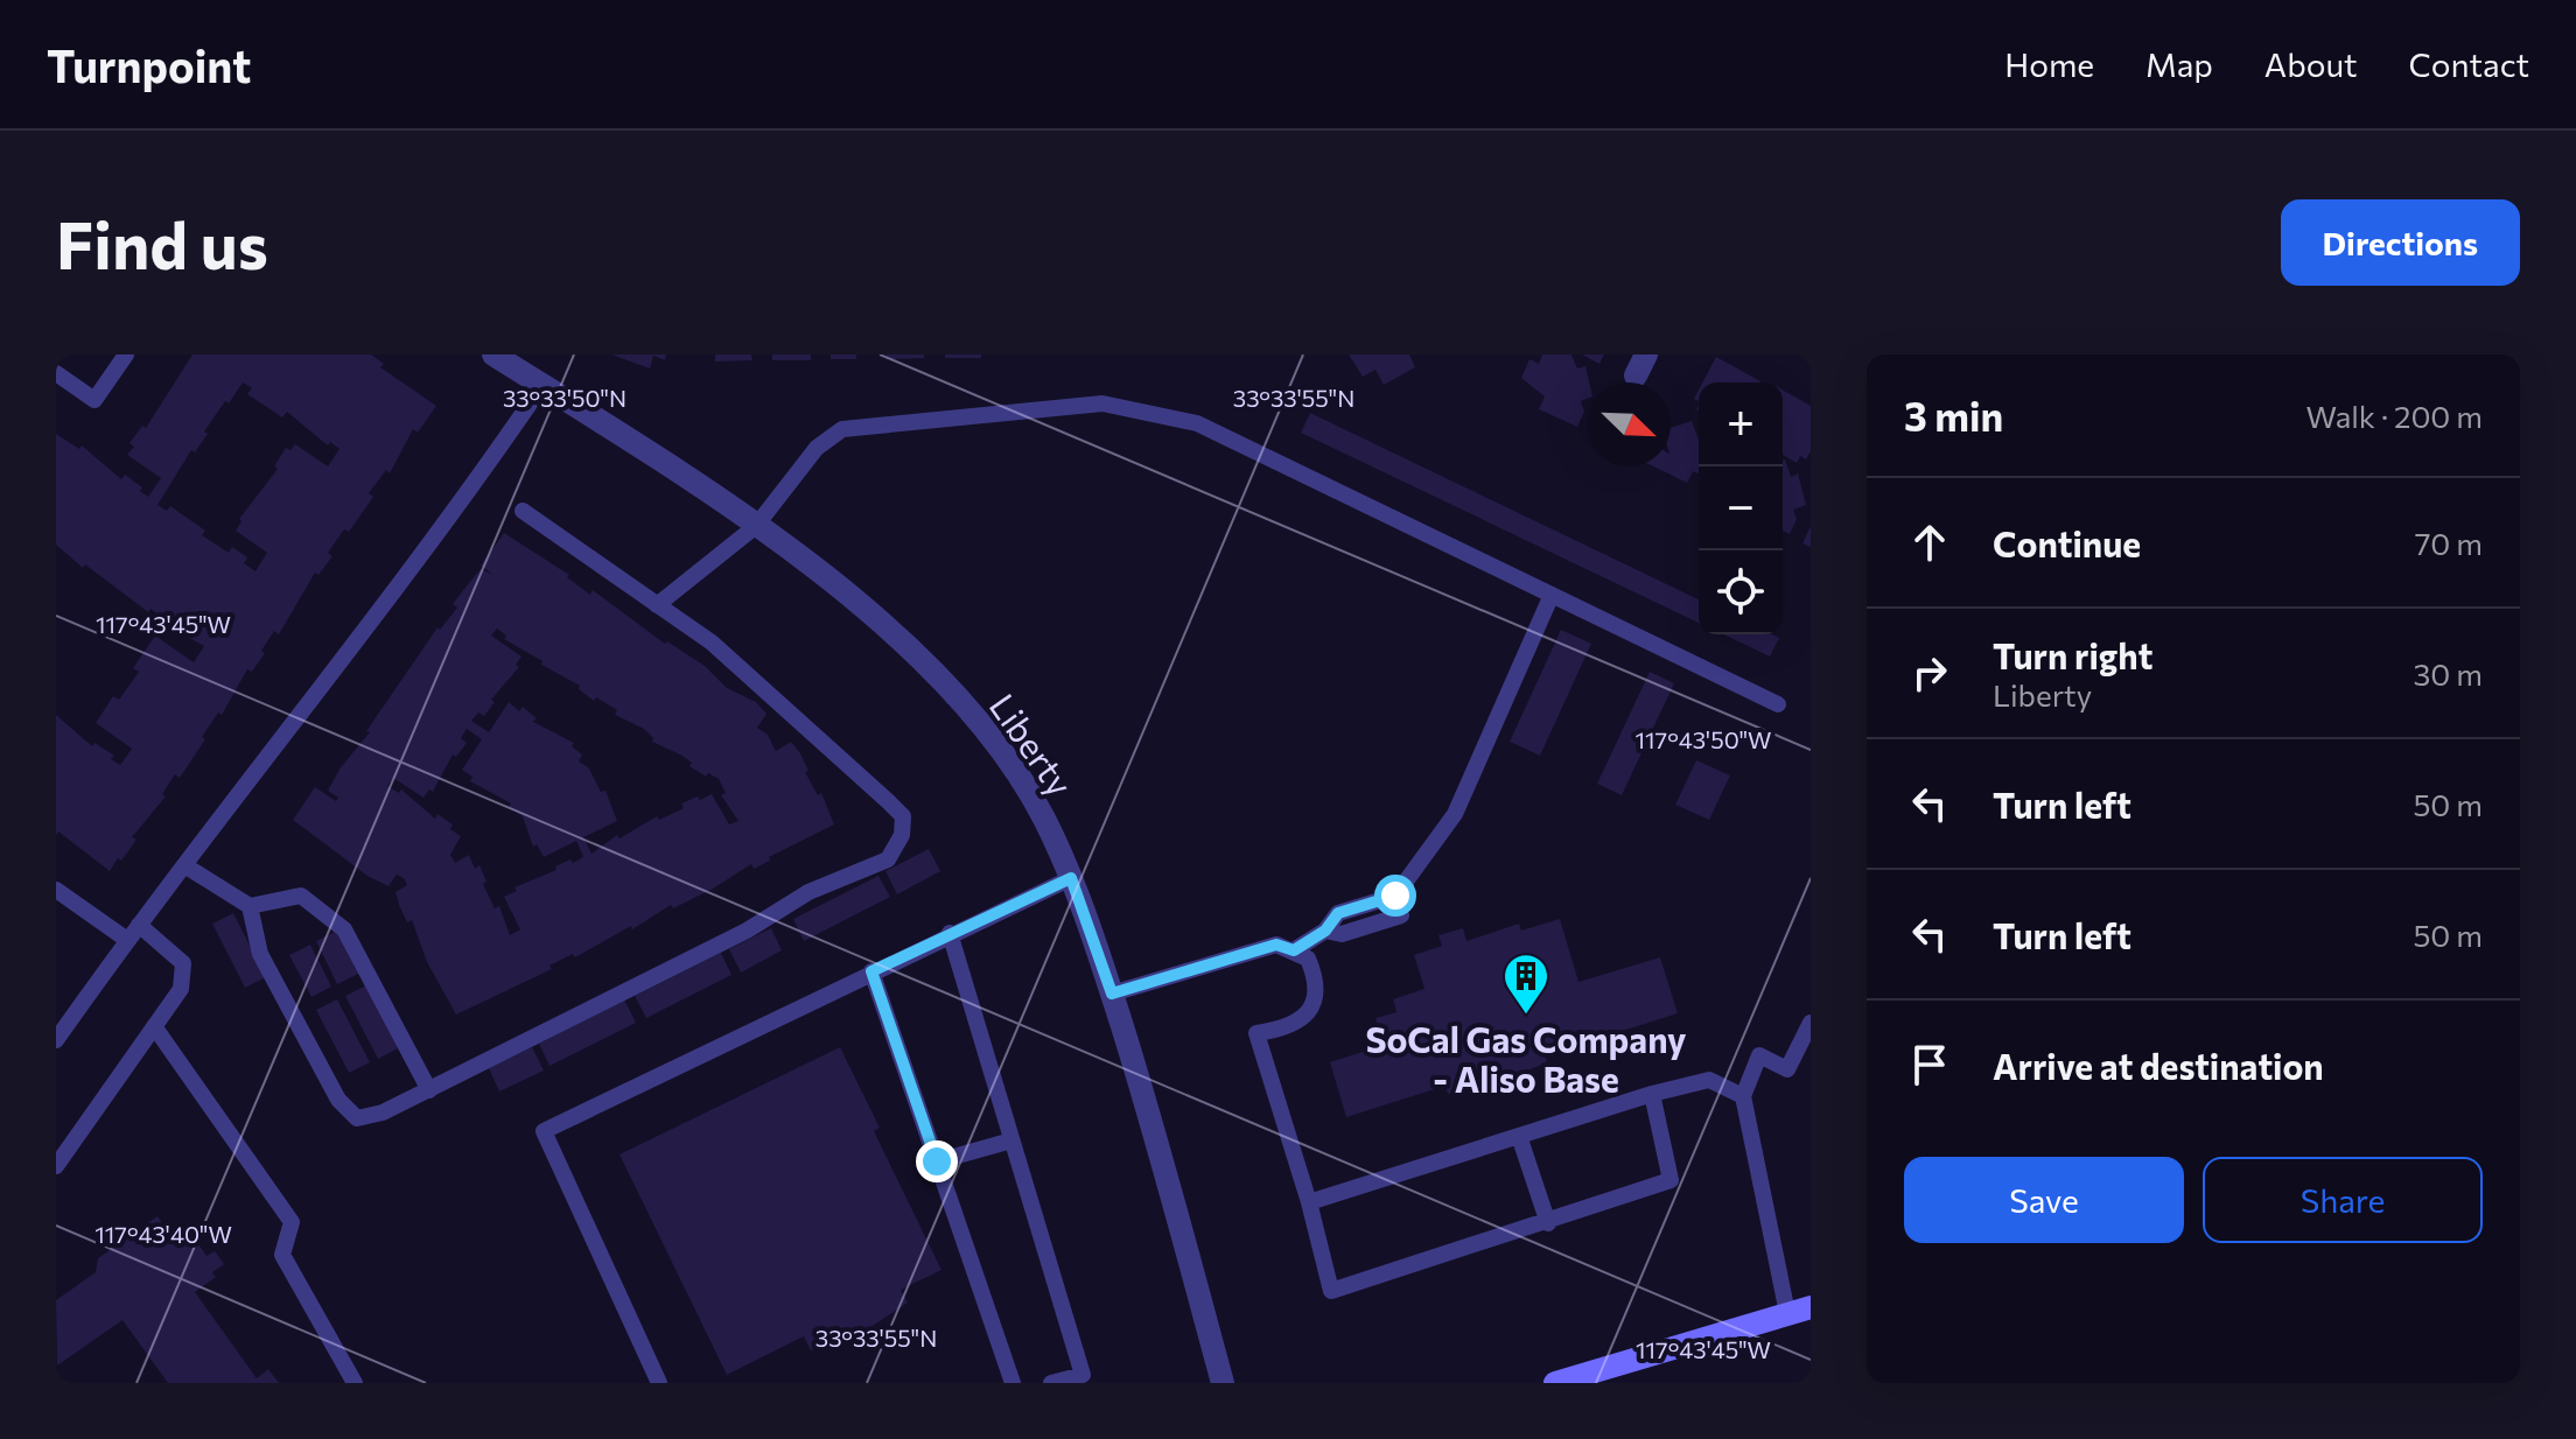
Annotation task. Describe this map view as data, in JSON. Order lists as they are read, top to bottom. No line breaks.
{"streets":{"street":["Liberty"]},"places":{"building":["SoCal Gas Company - Aliso Base"]},"north":"bottom right","page":{"header":"Turnpoint","nav":["Home","Map","About","Contact"],"buttons":["Directions",["Save","Share"]],"title":"Find us","heading":["3 min","Walk · 200 m"],"map_buttons":["+","−"],"list":[["Continue","70 m"],["Turn right","Liberty","30 m"],["Turn left","50 m"],["Turn left","50 m"],"Arrive at destination"]},"coordinates":["33°33'50\"N","33°33'55\"N","117°43'45\"W","117°43'50\"W","117°43'40\"W"]}
